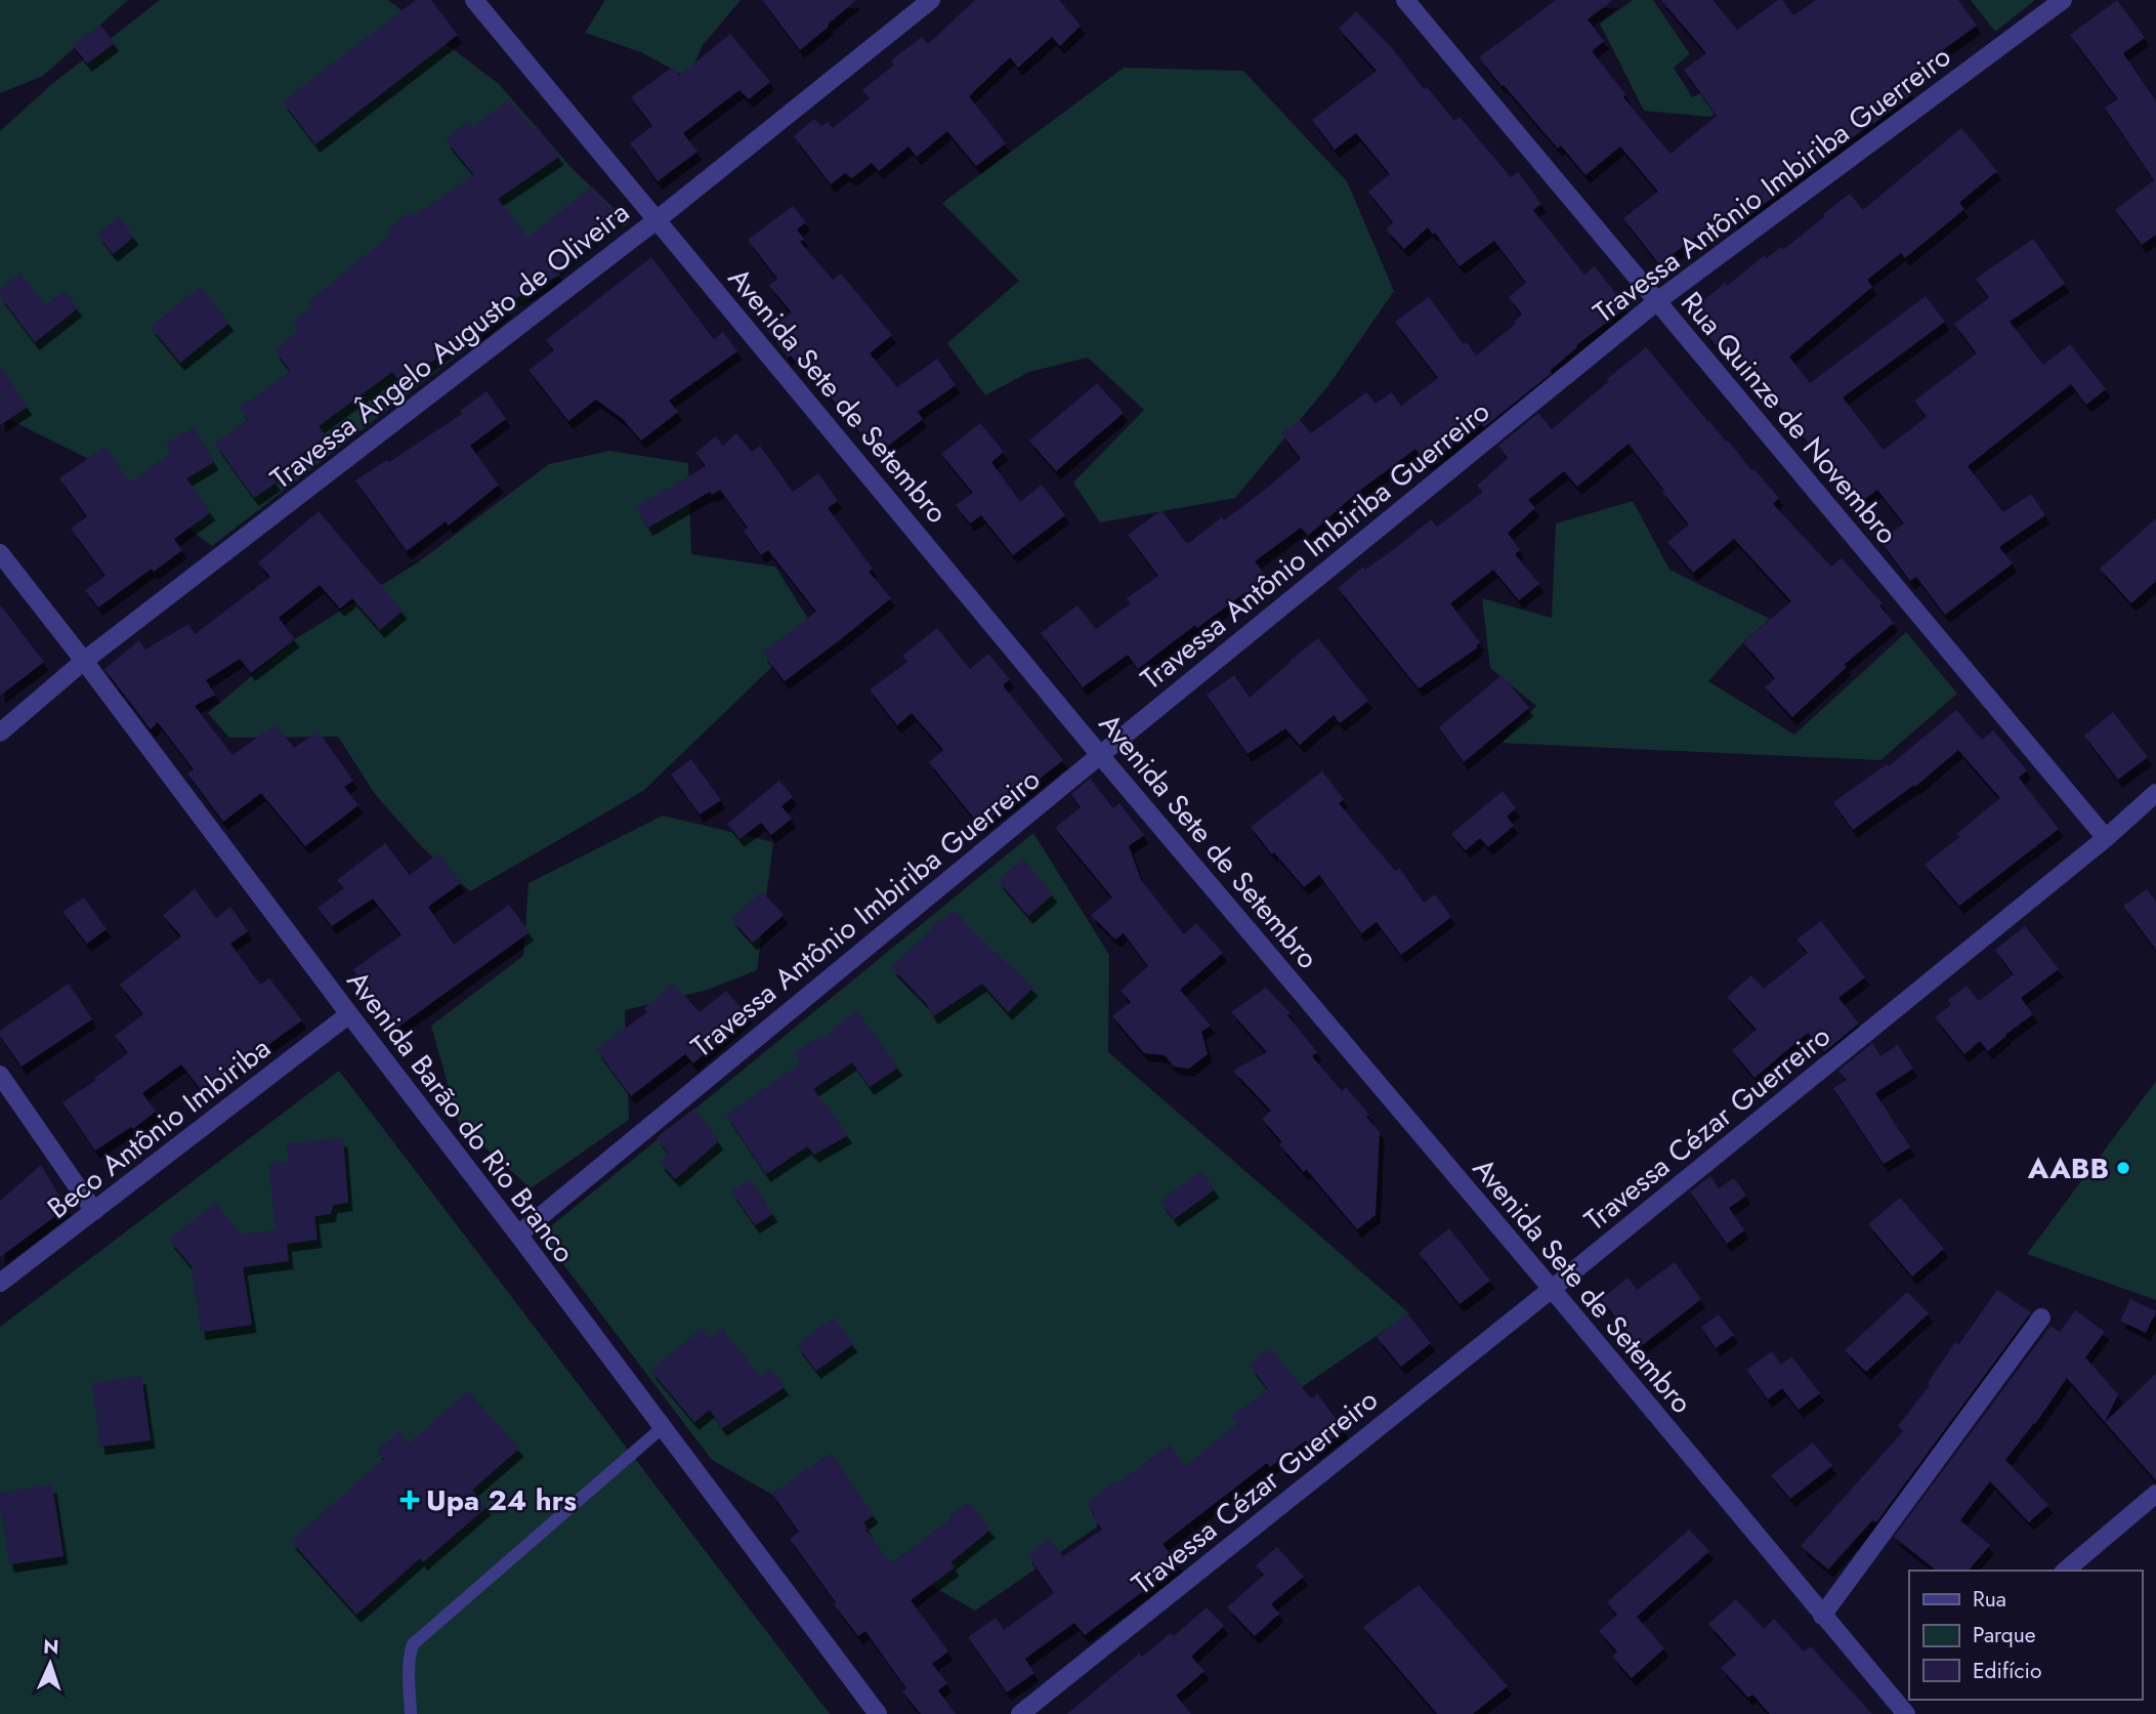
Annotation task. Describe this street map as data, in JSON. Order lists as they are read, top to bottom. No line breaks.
{"streets":{"street":["Travessa Antônio Imbiriba Guerreiro","Travessa Ângelo Augusto de Oliveira","Avenida Sete de Setembro","Rua Quinze de Novembro","Avenida Barão do Rio Branco","Beco Antônio Imbiriba","Travessa Cézar Guerreiro"]},"crossings":[["Travessa Antônio Imbiriba Guerreiro","Avenida Sete de Setembro"],["Travessa Antônio Imbiriba Guerreiro","Rua Quinze de Novembro"],["Travessa Antônio Imbiriba Guerreiro","Avenida Barão do Rio Branco"],["Travessa Ângelo Augusto de Oliveira","Avenida Sete de Setembro"],["Travessa Ângelo Augusto de Oliveira","Avenida Barão do Rio Branco"],["Avenida Sete de Setembro","Travessa Cézar Guerreiro"],["Rua Quinze de Novembro","Travessa Cézar Guerreiro"],["Avenida Barão do Rio Branco","Beco Antônio Imbiriba"]],"places":{"other":["AABB"],"health":["Upa 24 hrs"]},"legend":["Rua","Parque","Edifício"],"north":"top"}
